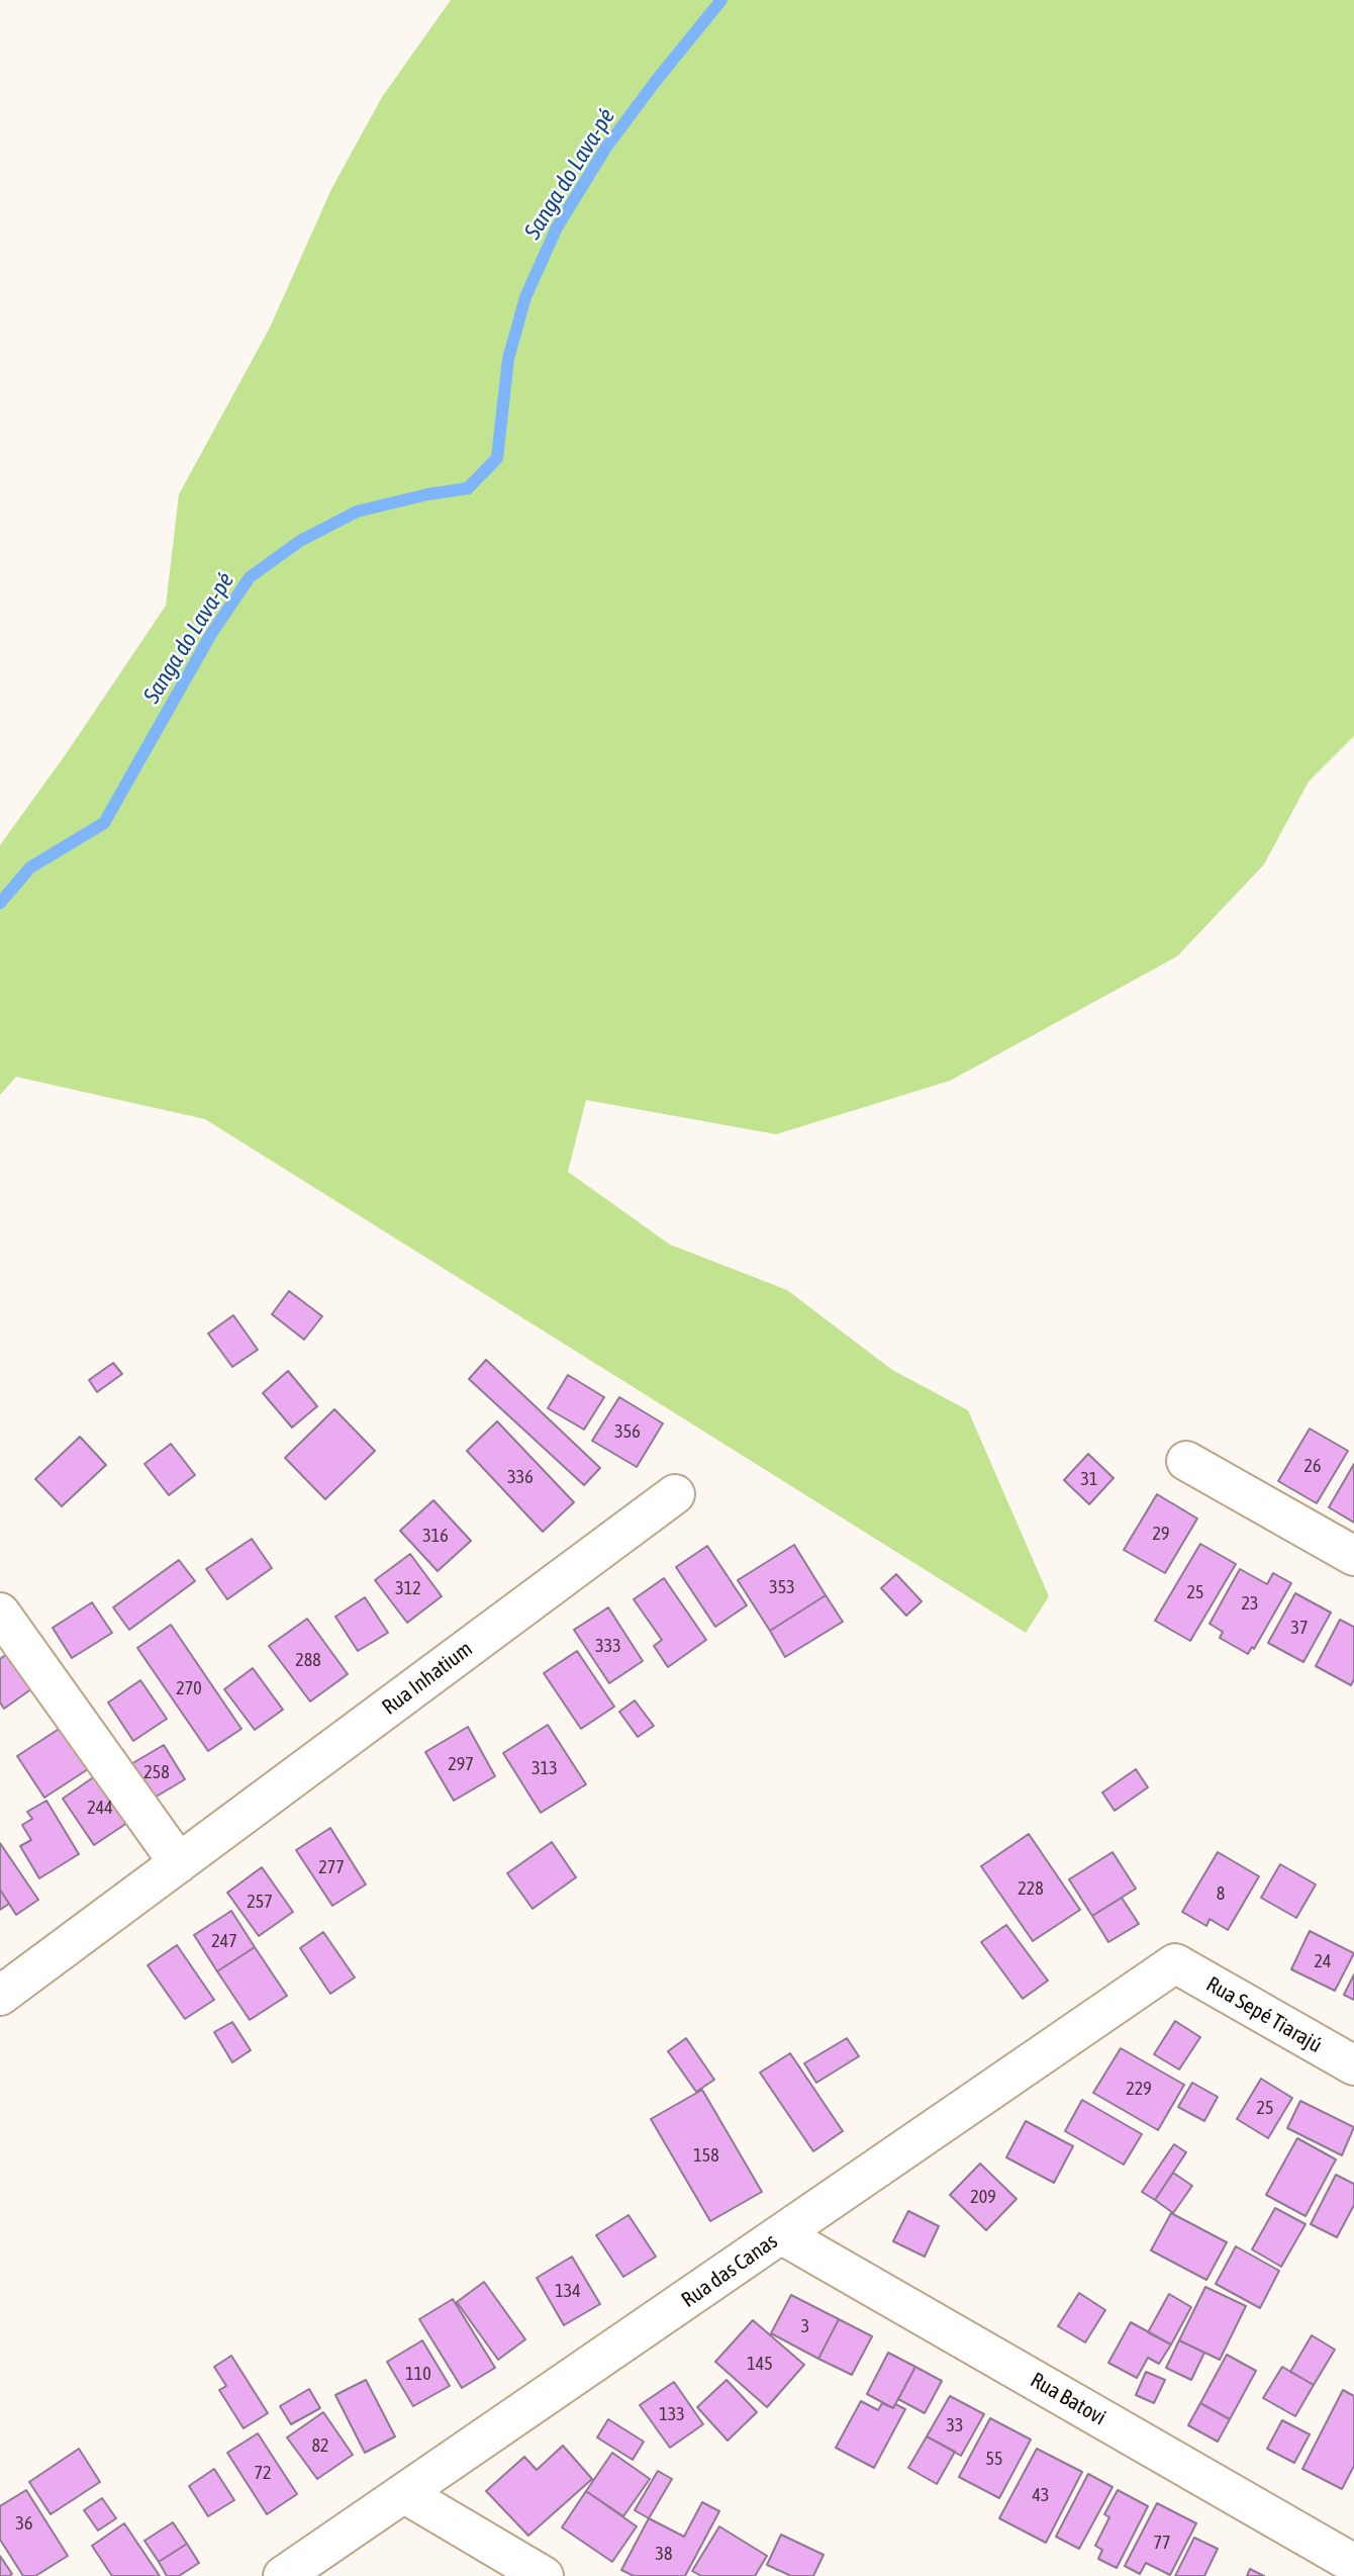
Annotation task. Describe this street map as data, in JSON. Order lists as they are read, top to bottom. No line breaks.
{"streets":{"street":["Rua Inhatium","Rua Sepé Tiarajú","Rua das Canas","Rua Batovi"]},"crossings":[["Rua Sepé Tiarajú","Rua das Canas"],["Rua das Canas","Rua Batovi"]],"water":["Sanga do Lava-pé"],"house_numbers":["356","26","336","31","29","316","353","312","25","23","37","333","288","270","297","313","258","244","277","228","8","257","247","24","229","25","158","209","134","3","145","110","133","33","82","55","72","43","36","77","38"]}
